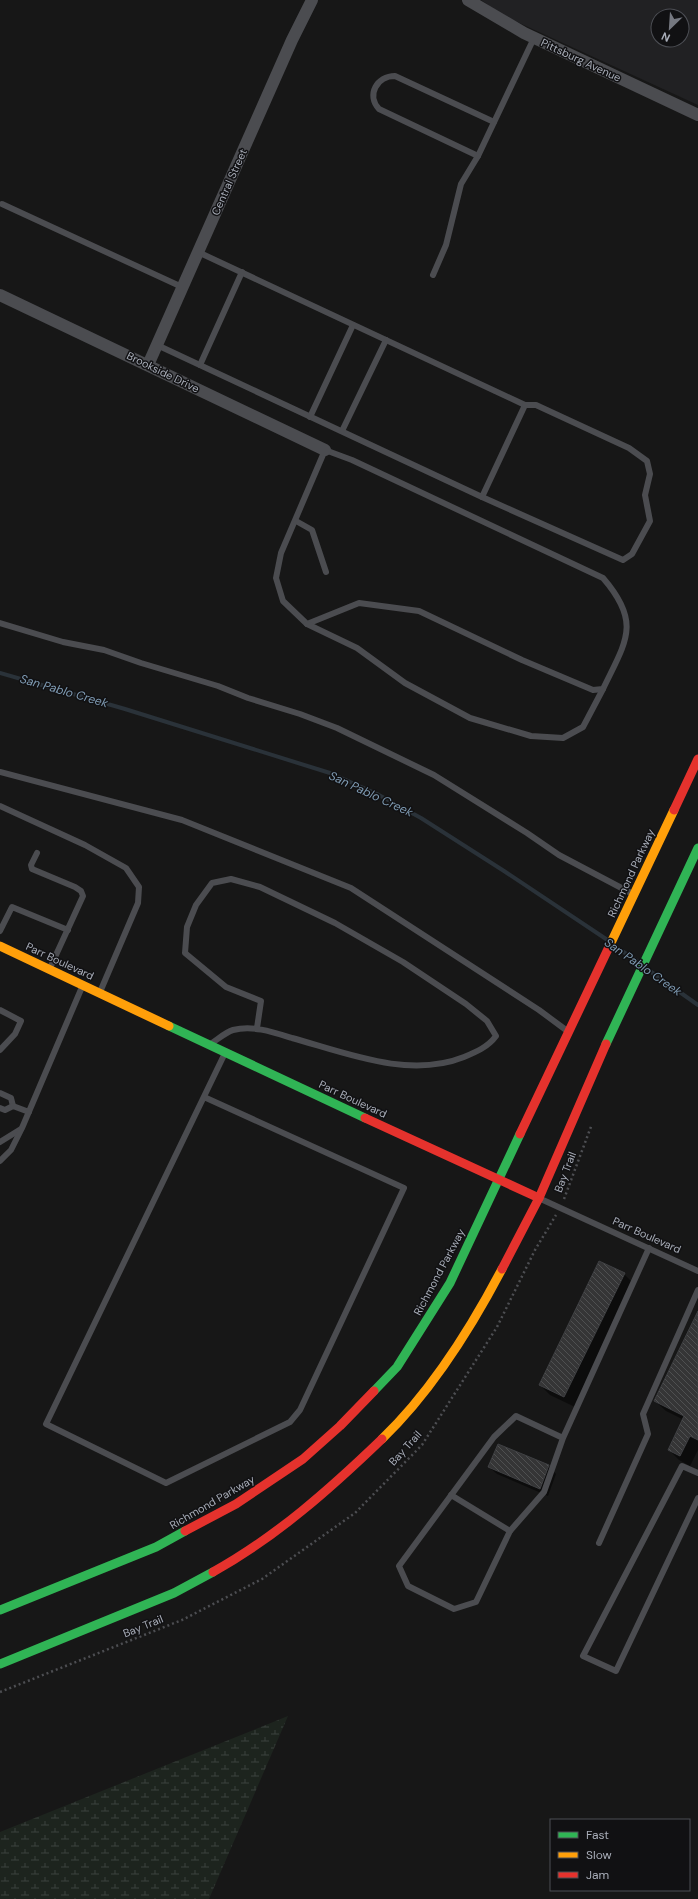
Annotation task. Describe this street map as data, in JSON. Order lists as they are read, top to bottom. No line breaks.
{"streets":{"main road":["Richmond Parkway","Parr Boulevard"],"street":["Pittsburg Avenue","Central Street","Brookside Drive"],"path":["Bay Trail"]},"crossings":[["Central Street","Brookside Drive"],["Richmond Parkway","Parr Boulevard"],["Parr Boulevard","Bay Trail"]],"water":["San Pablo Creek"],"legend":["Fast","Slow","Jam"],"north":"bottom left"}
